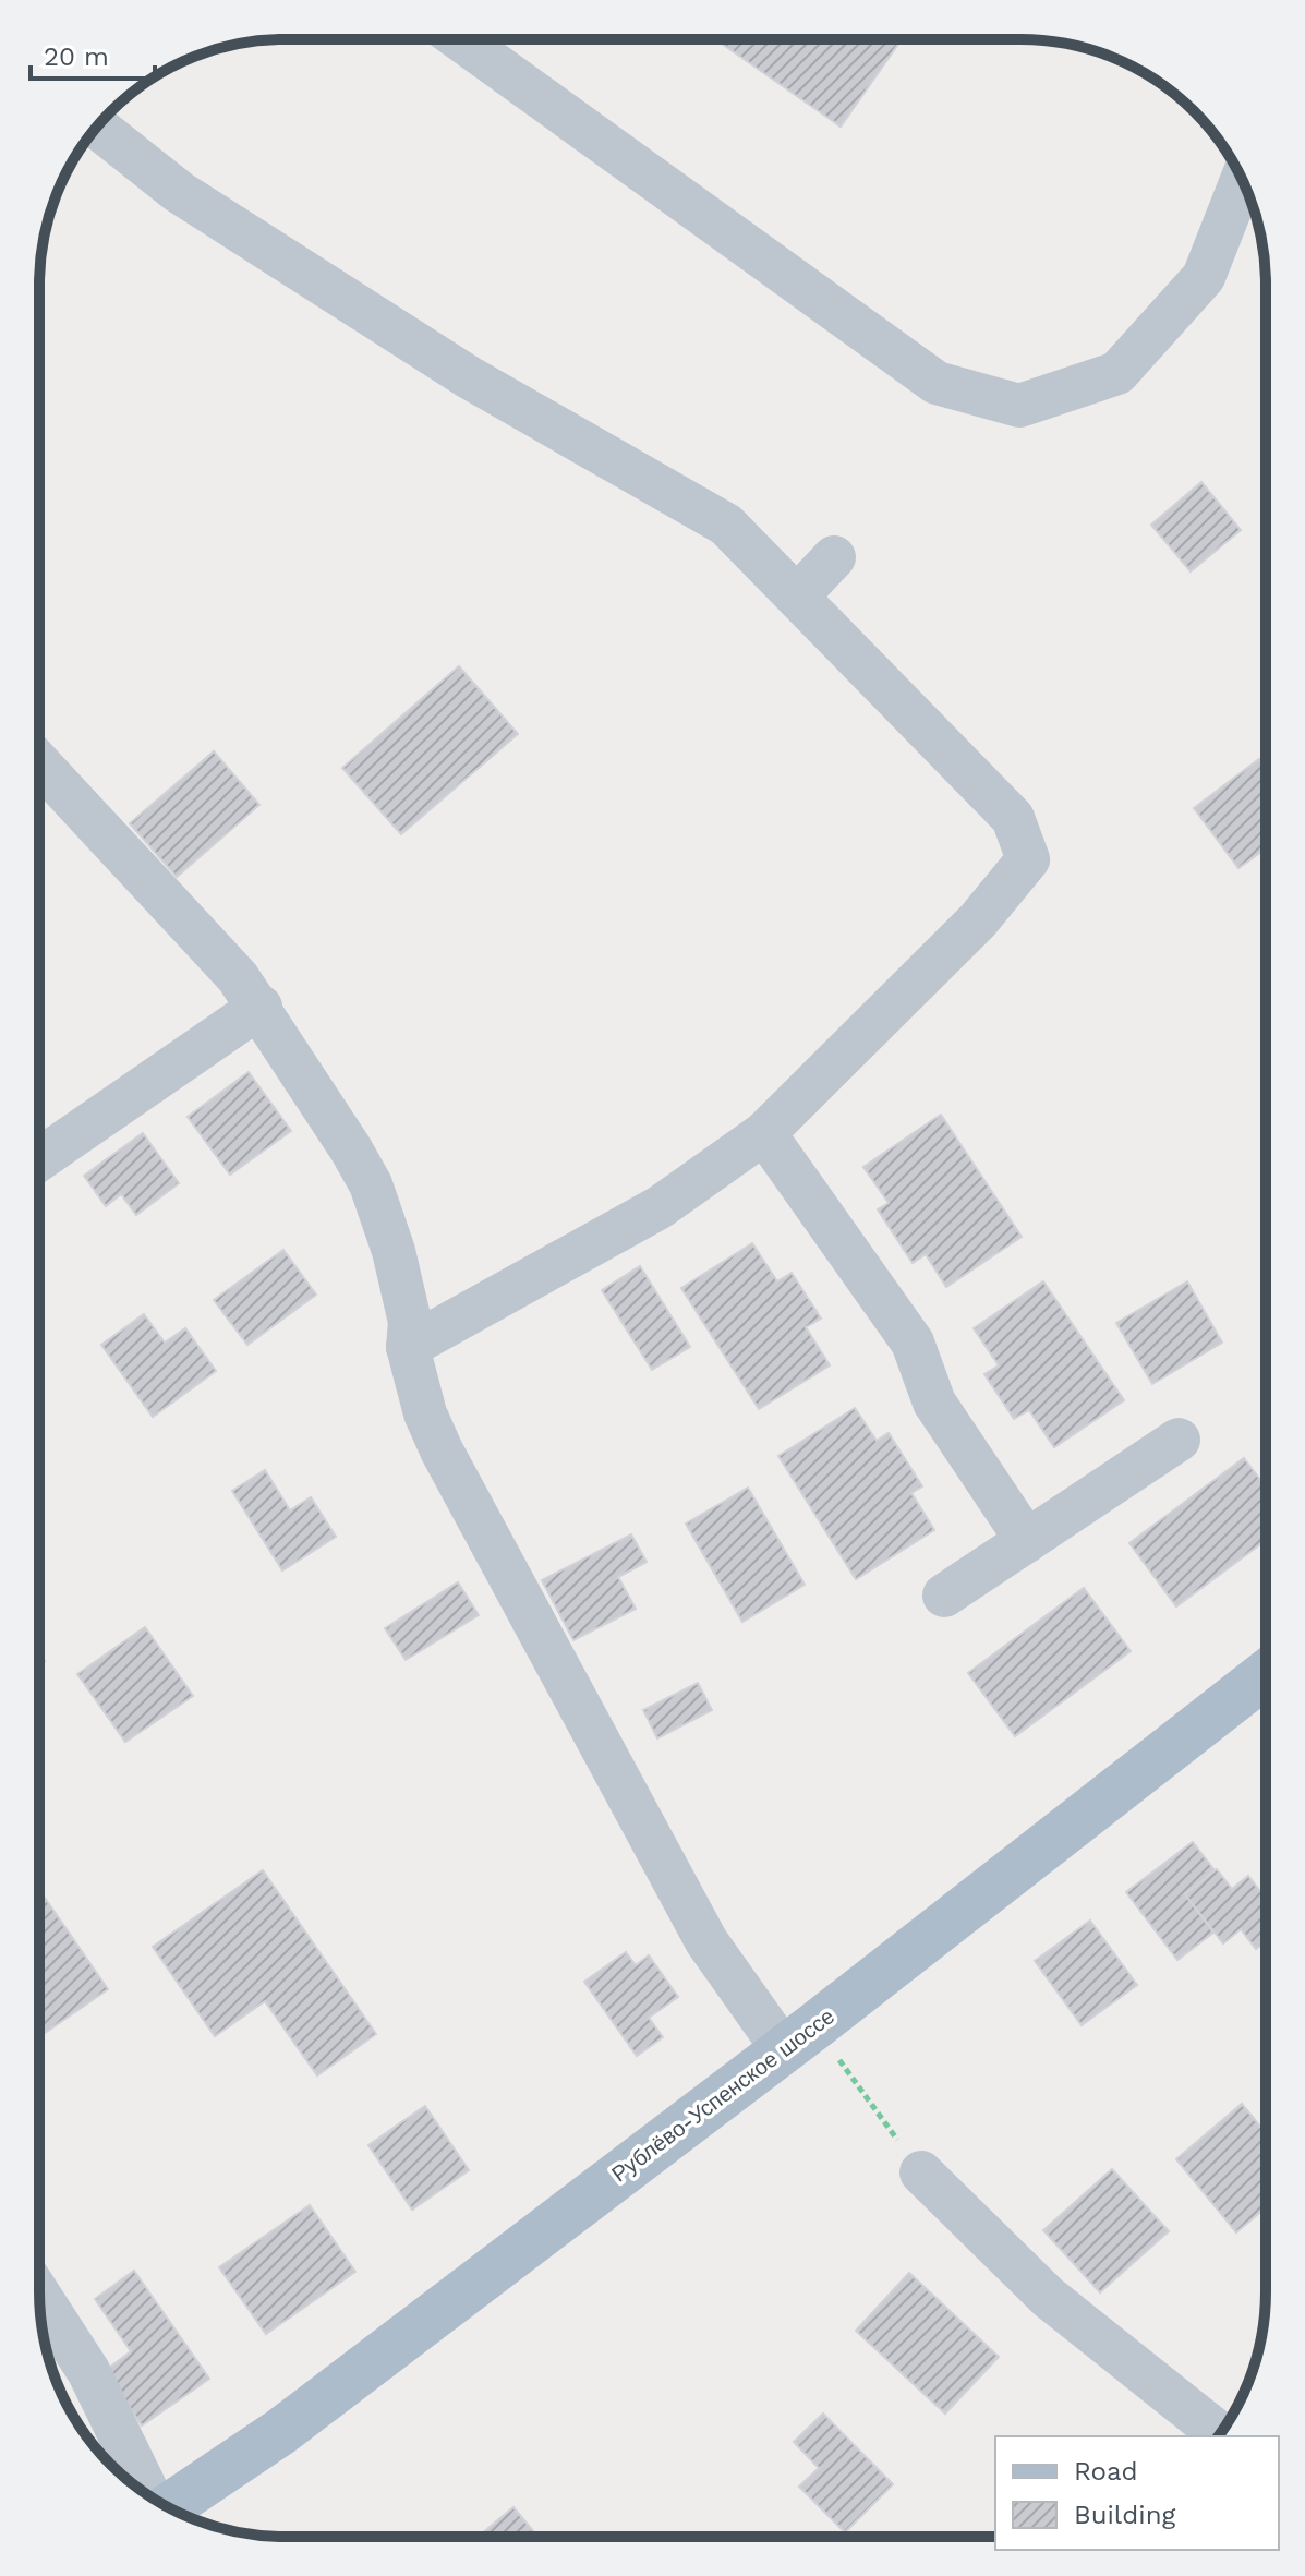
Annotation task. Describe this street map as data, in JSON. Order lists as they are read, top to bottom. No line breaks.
{"streets":{"main road":["Рублёво-Успенское шоссе"]},"legend":["Road","Building"],"scale_bar":"20 m"}
